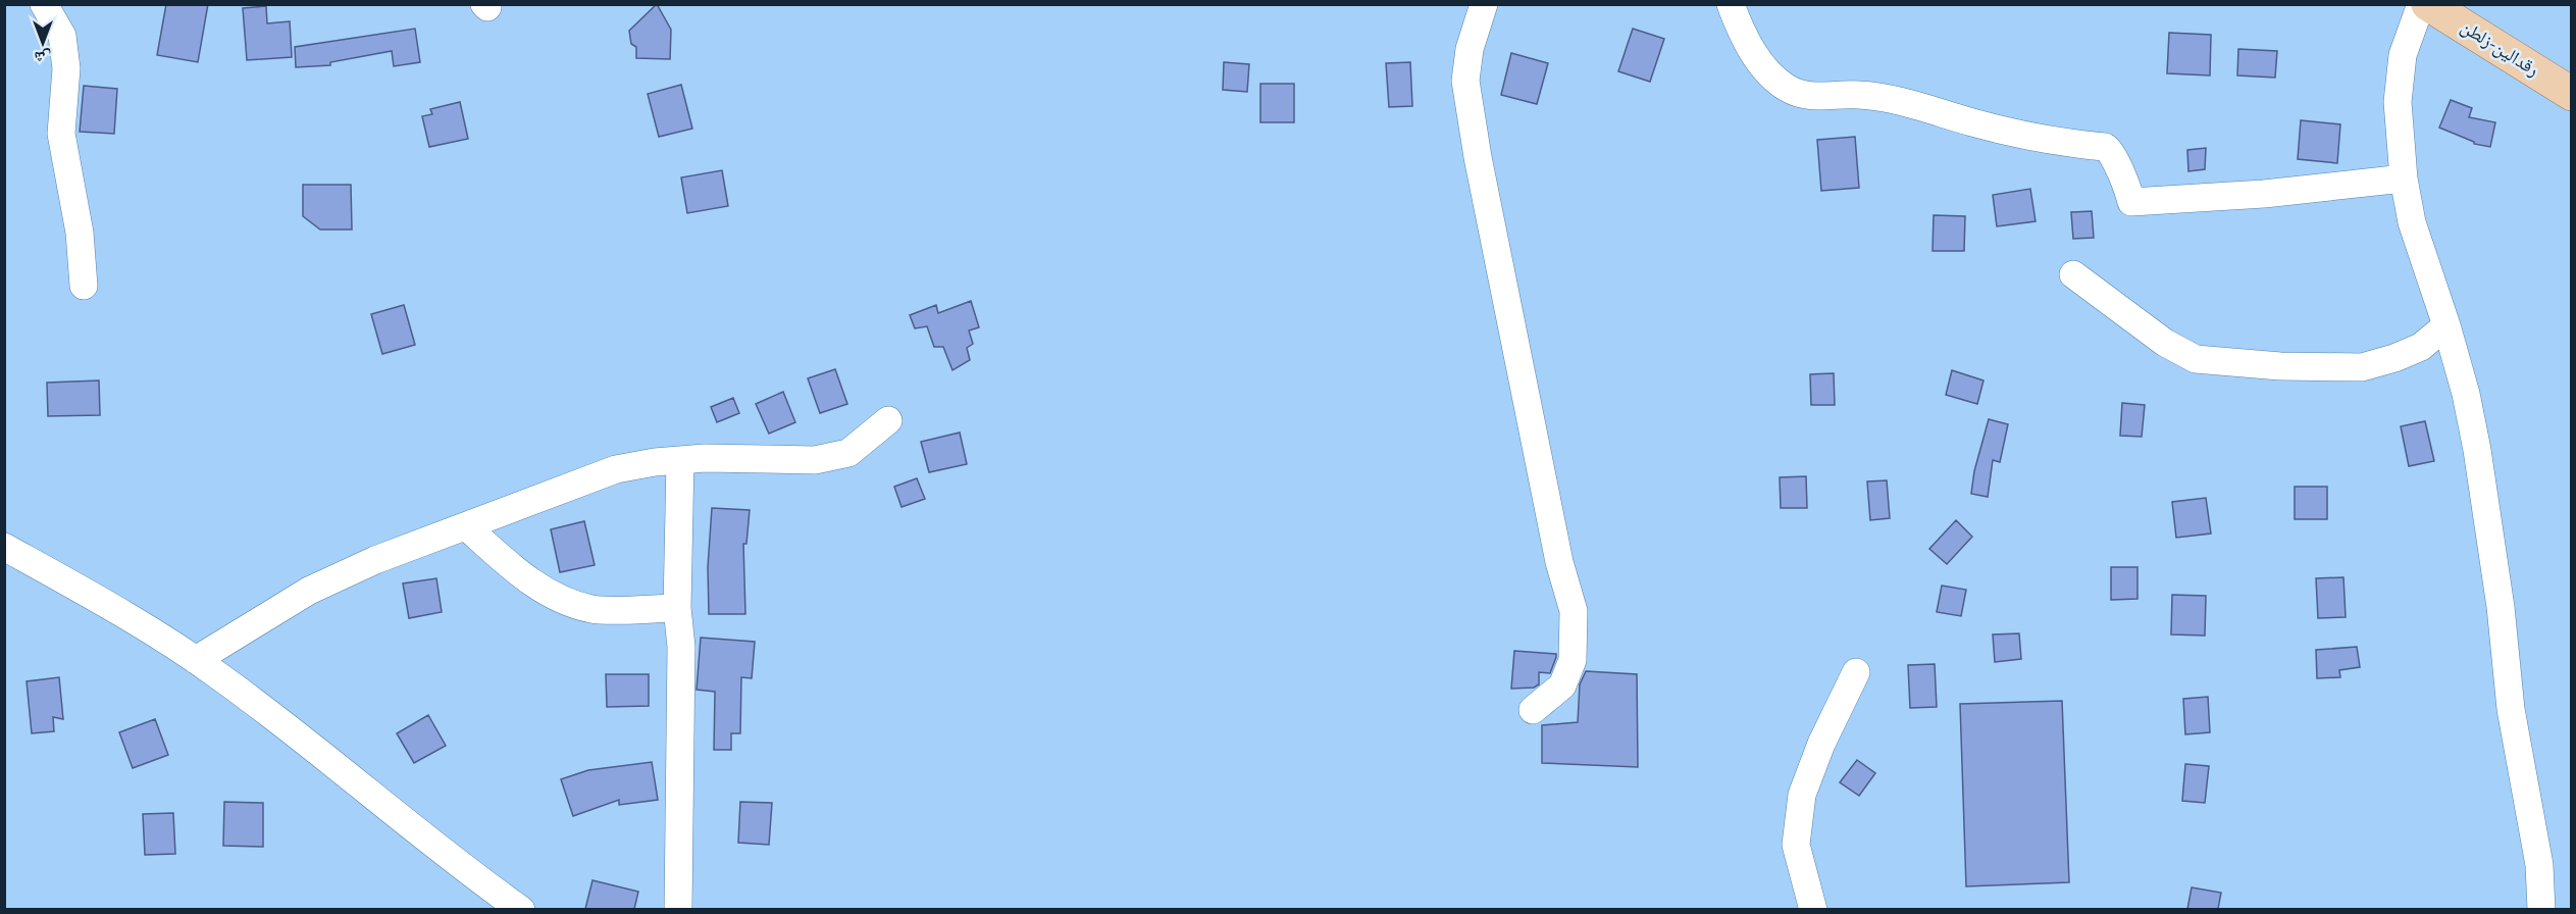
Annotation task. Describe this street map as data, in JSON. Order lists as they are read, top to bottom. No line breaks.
{"streets":{"main road":["رقدالين-زلطن"]},"north":"bottom"}
